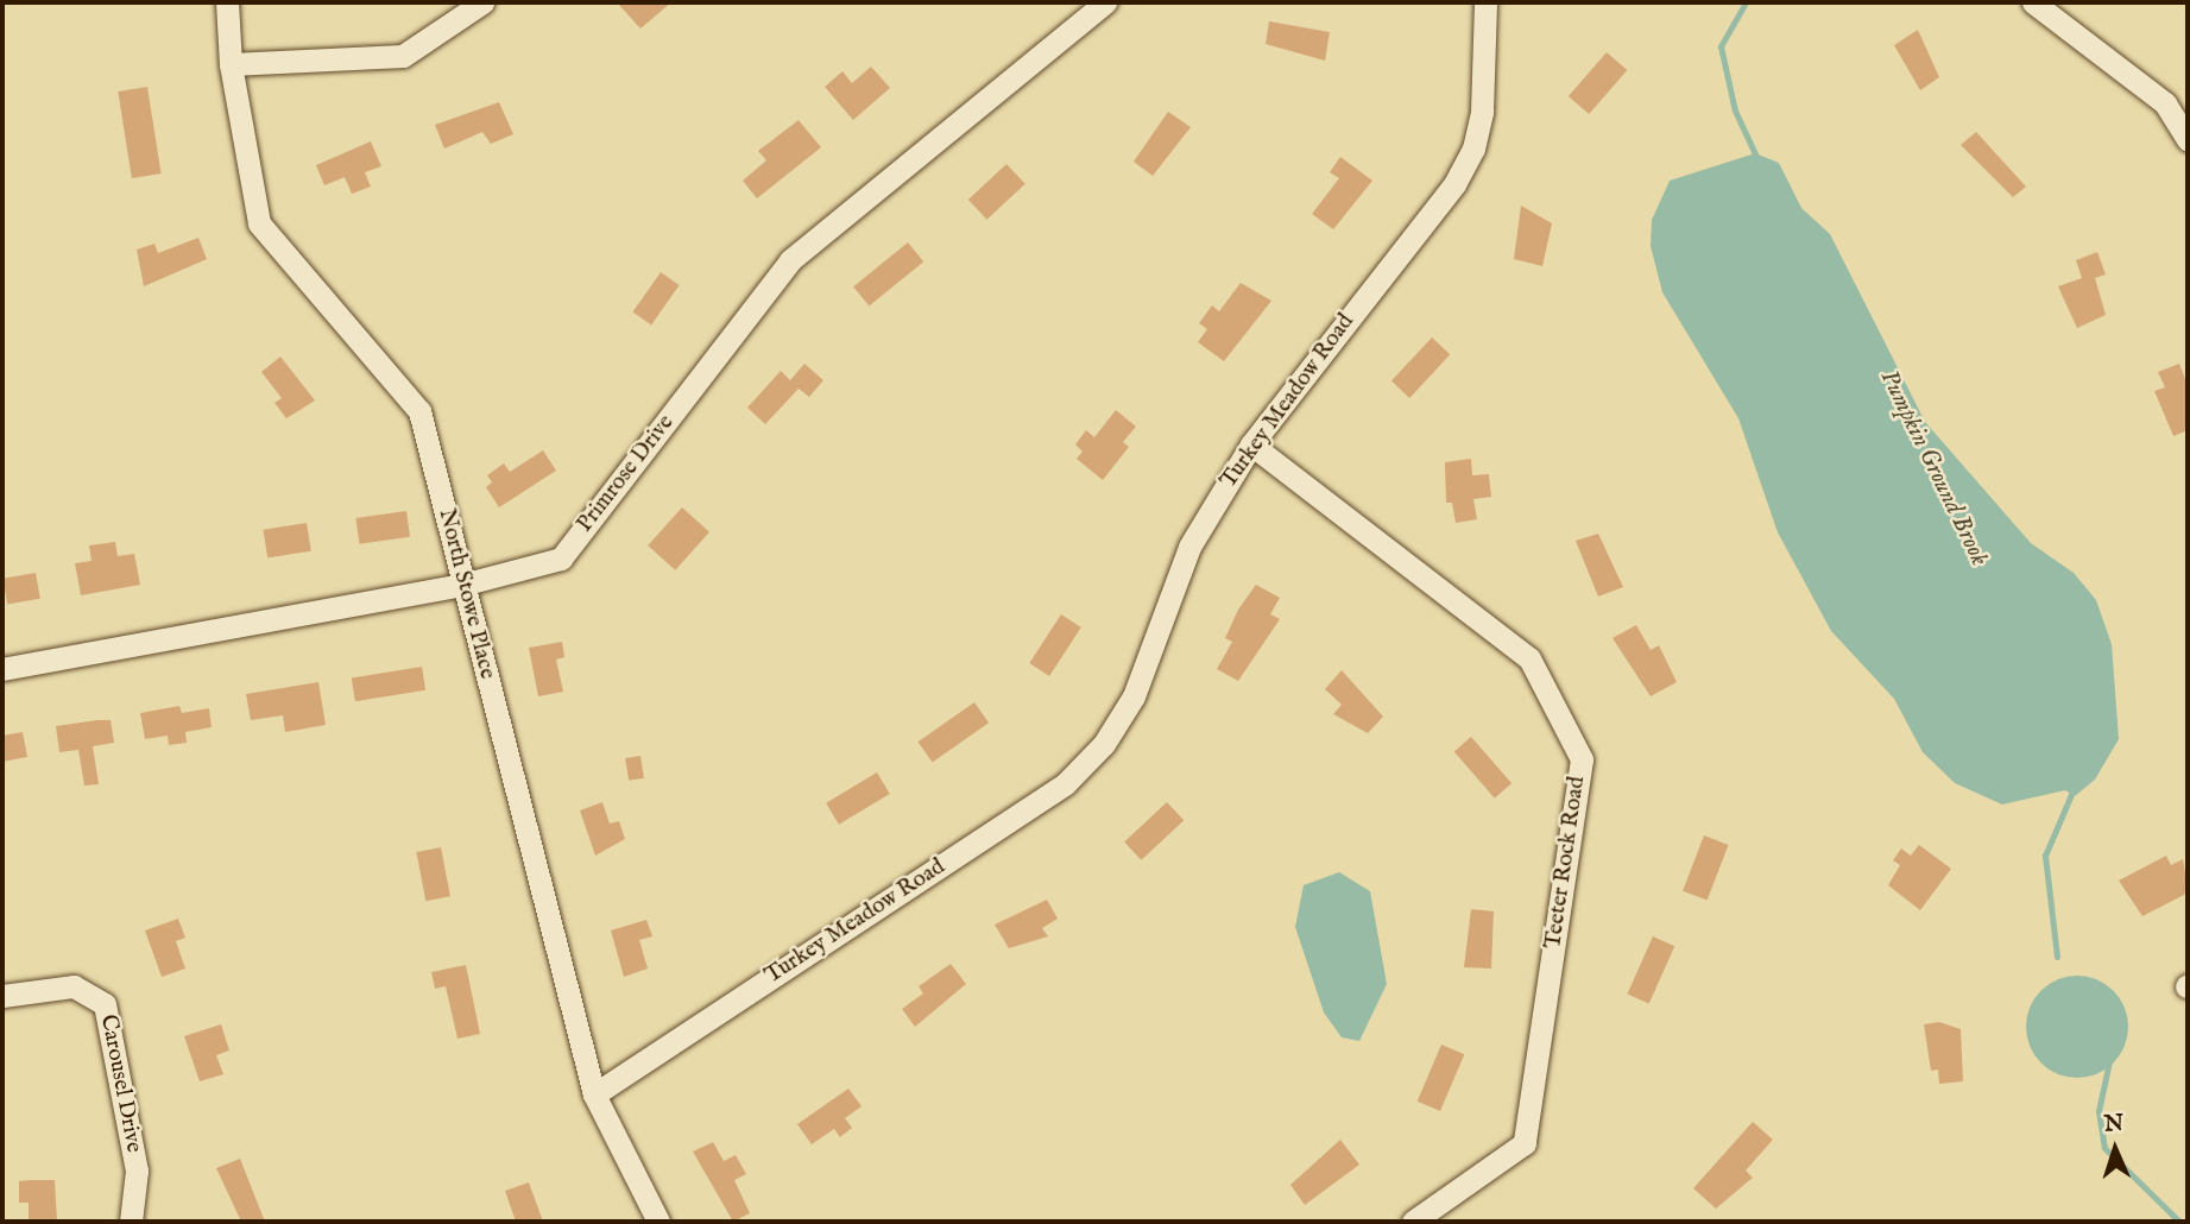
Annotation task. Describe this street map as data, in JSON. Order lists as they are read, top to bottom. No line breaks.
{"streets":{"street":["Turkey Meadow Road","Primrose Drive","North Stowe Place","Teeter Rock Road","Carousel Drive"]},"crossings":[["Turkey Meadow Road","North Stowe Place"],["Turkey Meadow Road","Teeter Rock Road"],["Primrose Drive","North Stowe Place"]],"water":["Pumpkin Ground Brook"],"north":"top"}
